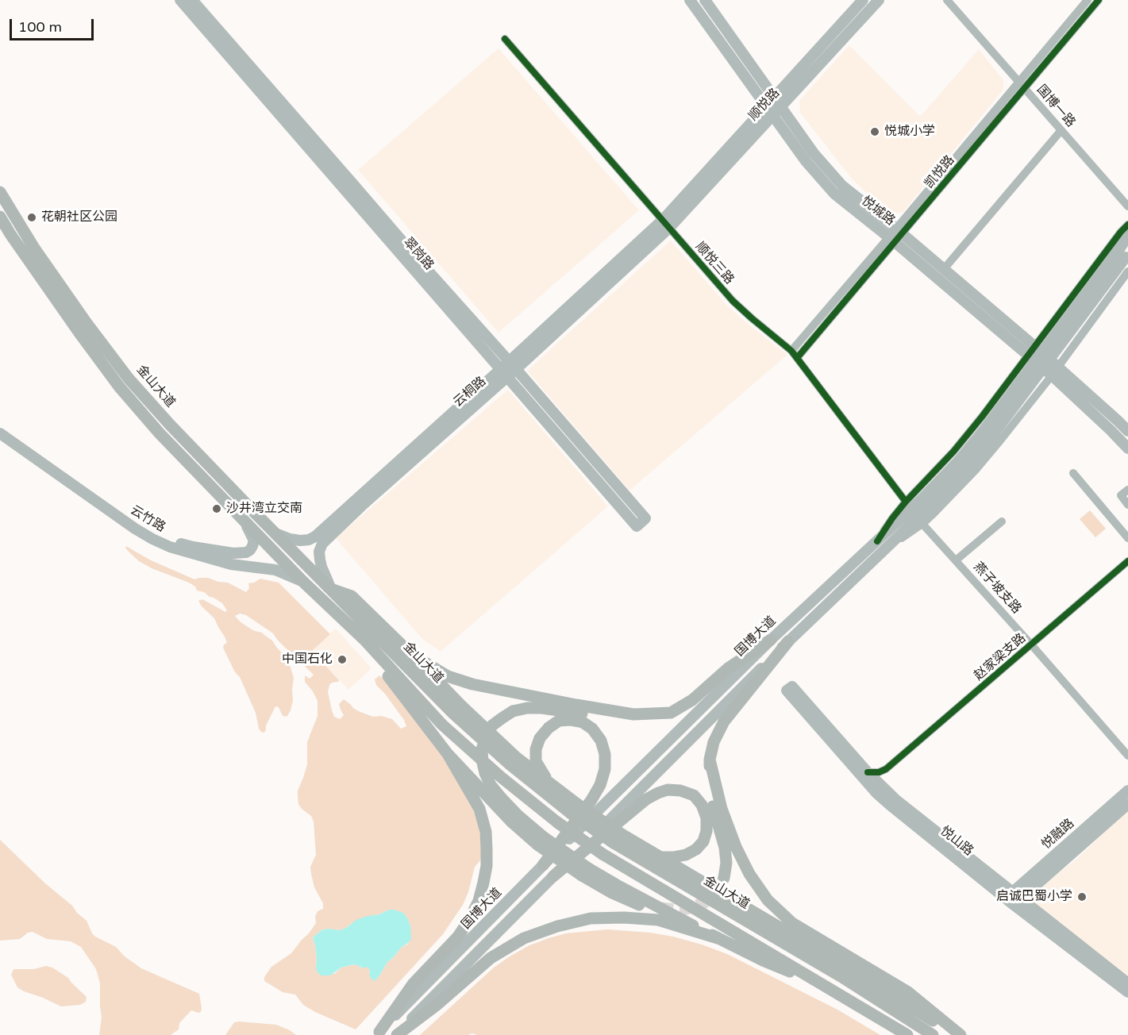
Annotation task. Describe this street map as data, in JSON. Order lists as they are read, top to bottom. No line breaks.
{"streets":{"highway":["金山大道"],"main road":["顺悦路","悦城路","翠岗路","云桐路","云竹路","国博大道","悦融路","悦山路"],"street":["国博一路","凯悦路","顺悦三路","燕子坡支路","赵家梁支路"]},"crossings":[["顺悦路","悦城路"],["顺悦路","顺悦三路"],["顺悦路","云桐路"],["国博一路","凯悦路"],["凯悦路","悦城路"],["凯悦路","顺悦三路"],["翠岗路","云桐路"],["顺悦三路","云桐路"],["金山大道","云桐路"],["燕子坡支路","赵家梁支路"],["悦融路","悦山路"]],"places":["悦城小学","花朝社区公园","沙井湾立交南","中国石化","启诚巴蜀小学"],"scale_bar":"100 m"}
